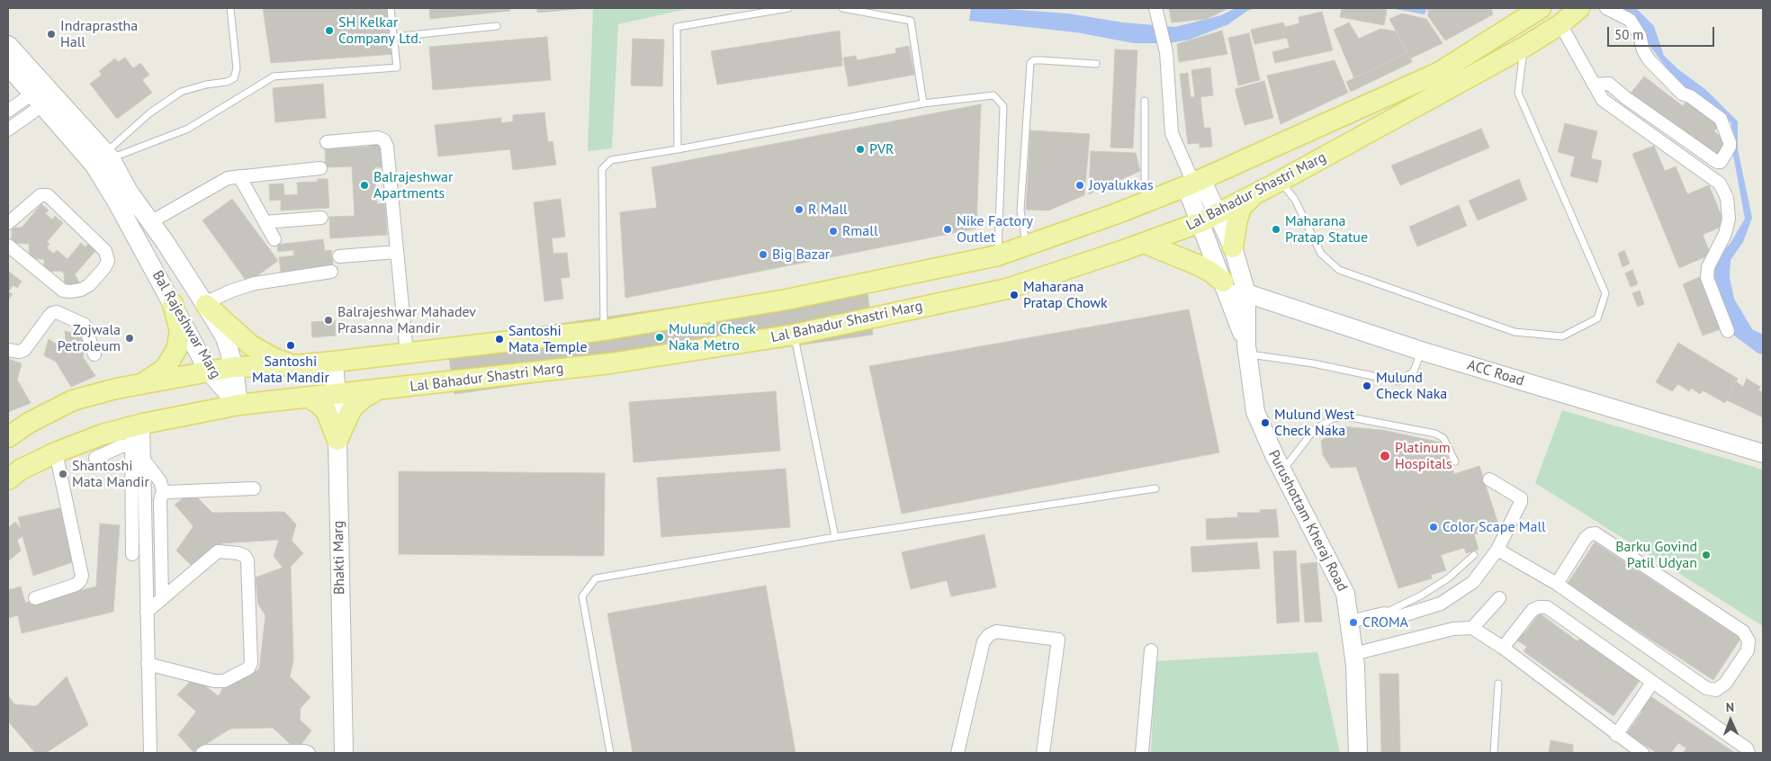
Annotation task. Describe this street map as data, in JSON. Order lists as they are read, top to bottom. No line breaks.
{"streets":{"main road":["Lal Bahadur Shastri Marg"],"street":["Bal Rajeshwar Marg","ACC Road","Purushottam Kheraj Road","Bhakti Marg"]},"crossings":[["Lal Bahadur Shastri Marg","Bal Rajeshwar Marg"],["Lal Bahadur Shastri Marg","Bhakti Marg"]],"places":["SH Kelkar Company Ltd.","Indraprastha Hall","PVR","Balrajeshwar Apartments","Joyalukkas","R Mall","Nike Factory Outlet","Maharana Pratap Statue","Rmall","Big Bazar","Maharana Pratap Chowk","Balrajeshwar Mahadev Prasanna Mandir","Mulund Check Naka Metro","Zojwala Petroleum","Santoshi Mata Temple","Santoshi Mata Mandir","Mulund Check Naka","Mulund West Check Naka","Platinum Hospitals","Shantoshi Mata Mandir","Color Scape Mall","Barku Govind Patil Udyan","CROMA"],"scale_bar":"50 m","north":"top"}
